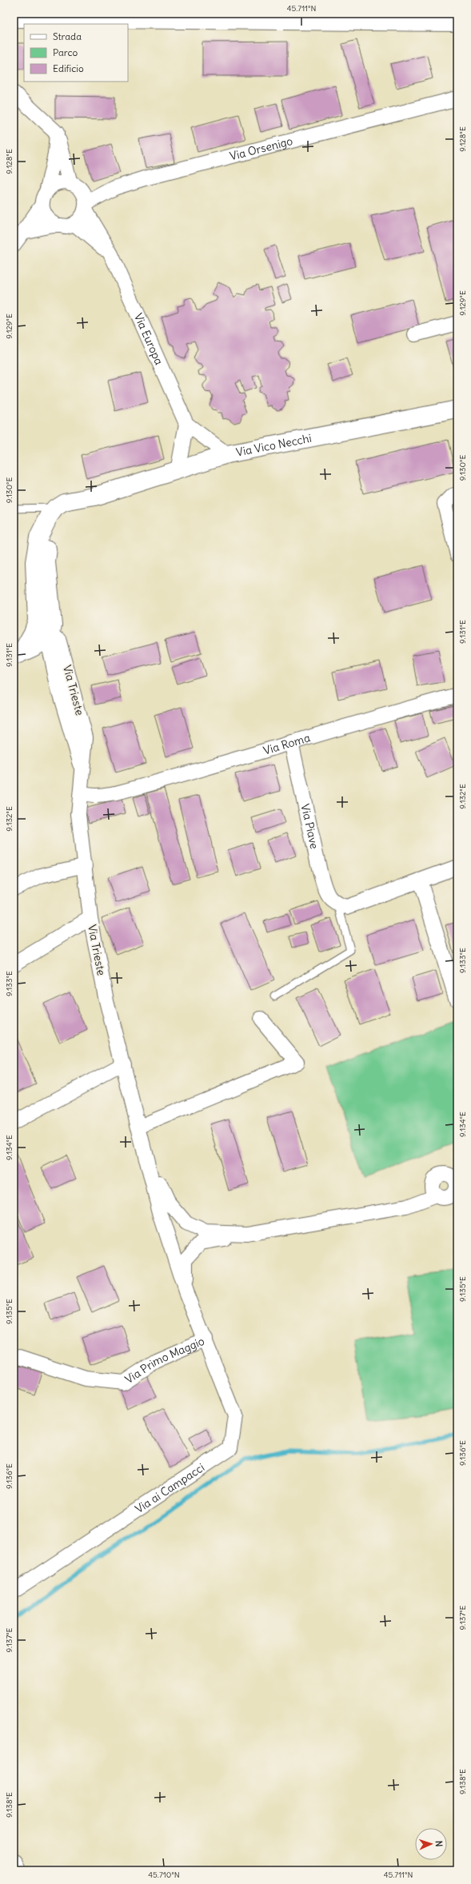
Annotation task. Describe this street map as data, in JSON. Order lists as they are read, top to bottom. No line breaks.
{"streets":{"street":["Via Orsenigo","Via Europa","Via Vico Necchi","Via Trieste","Via Roma","Via Piave","Via Primo Maggio","Via ai Campacci"]},"crossings":[["Via Orsenigo","Via Europa"],["Via Europa","Via Vico Necchi"],["Via Vico Necchi","Via Trieste"],["Via Trieste","Via Roma"],["Via Trieste","Via Primo Maggio"],["Via Roma","Via Piave"],["Via Primo Maggio","Via ai Campacci"]],"legend":["Strada","Parco","Edificio"],"north":"right","coordinates":["45.711°N","9.128°E","9.129°E","9.130°E","9.131°E","9.132°E","9.133°E","9.134°E","9.135°E","9.136°E","9.137°E","9.138°E","45.710°N"]}
